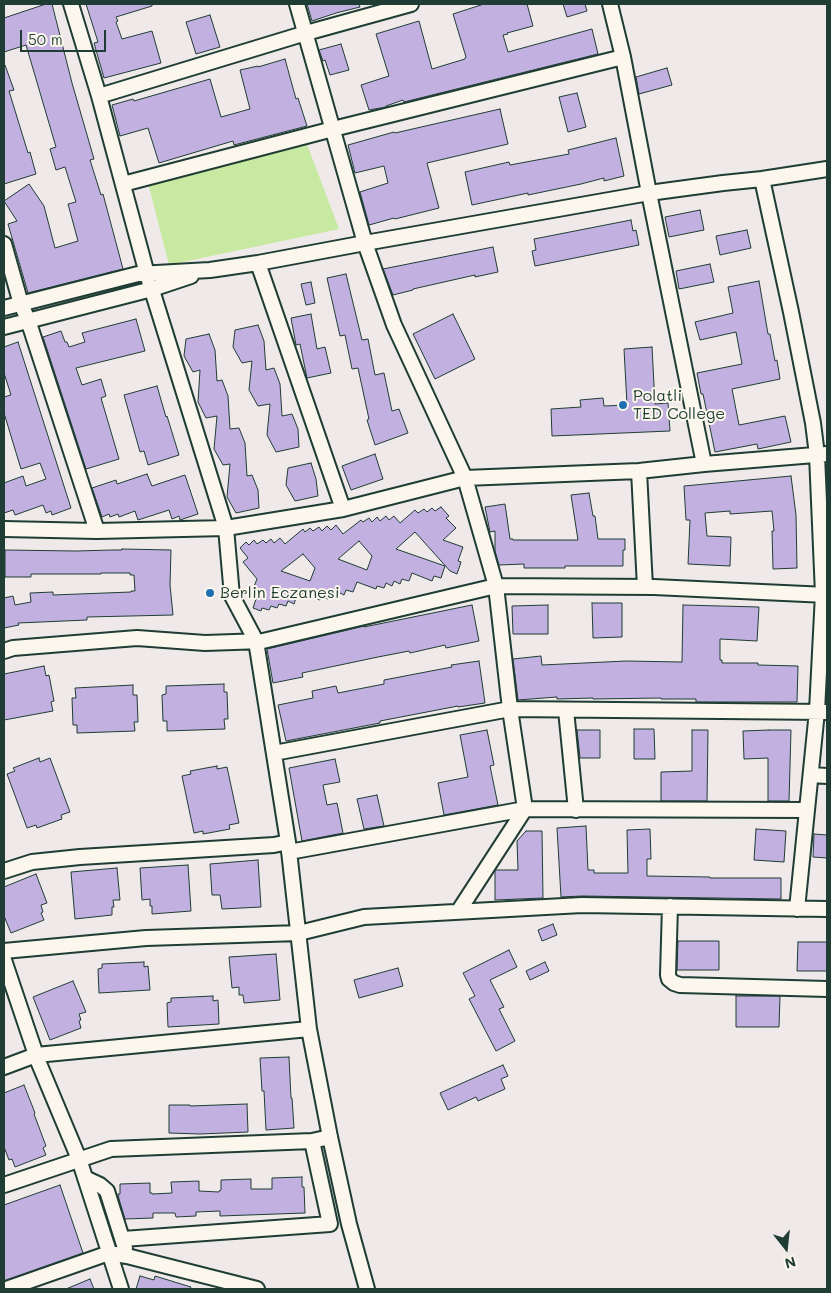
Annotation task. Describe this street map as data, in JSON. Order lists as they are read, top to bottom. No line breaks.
{"places":["Polatli TED College","Berlin Eczanesi"],"scale_bar":"50 m","north":"bottom"}
